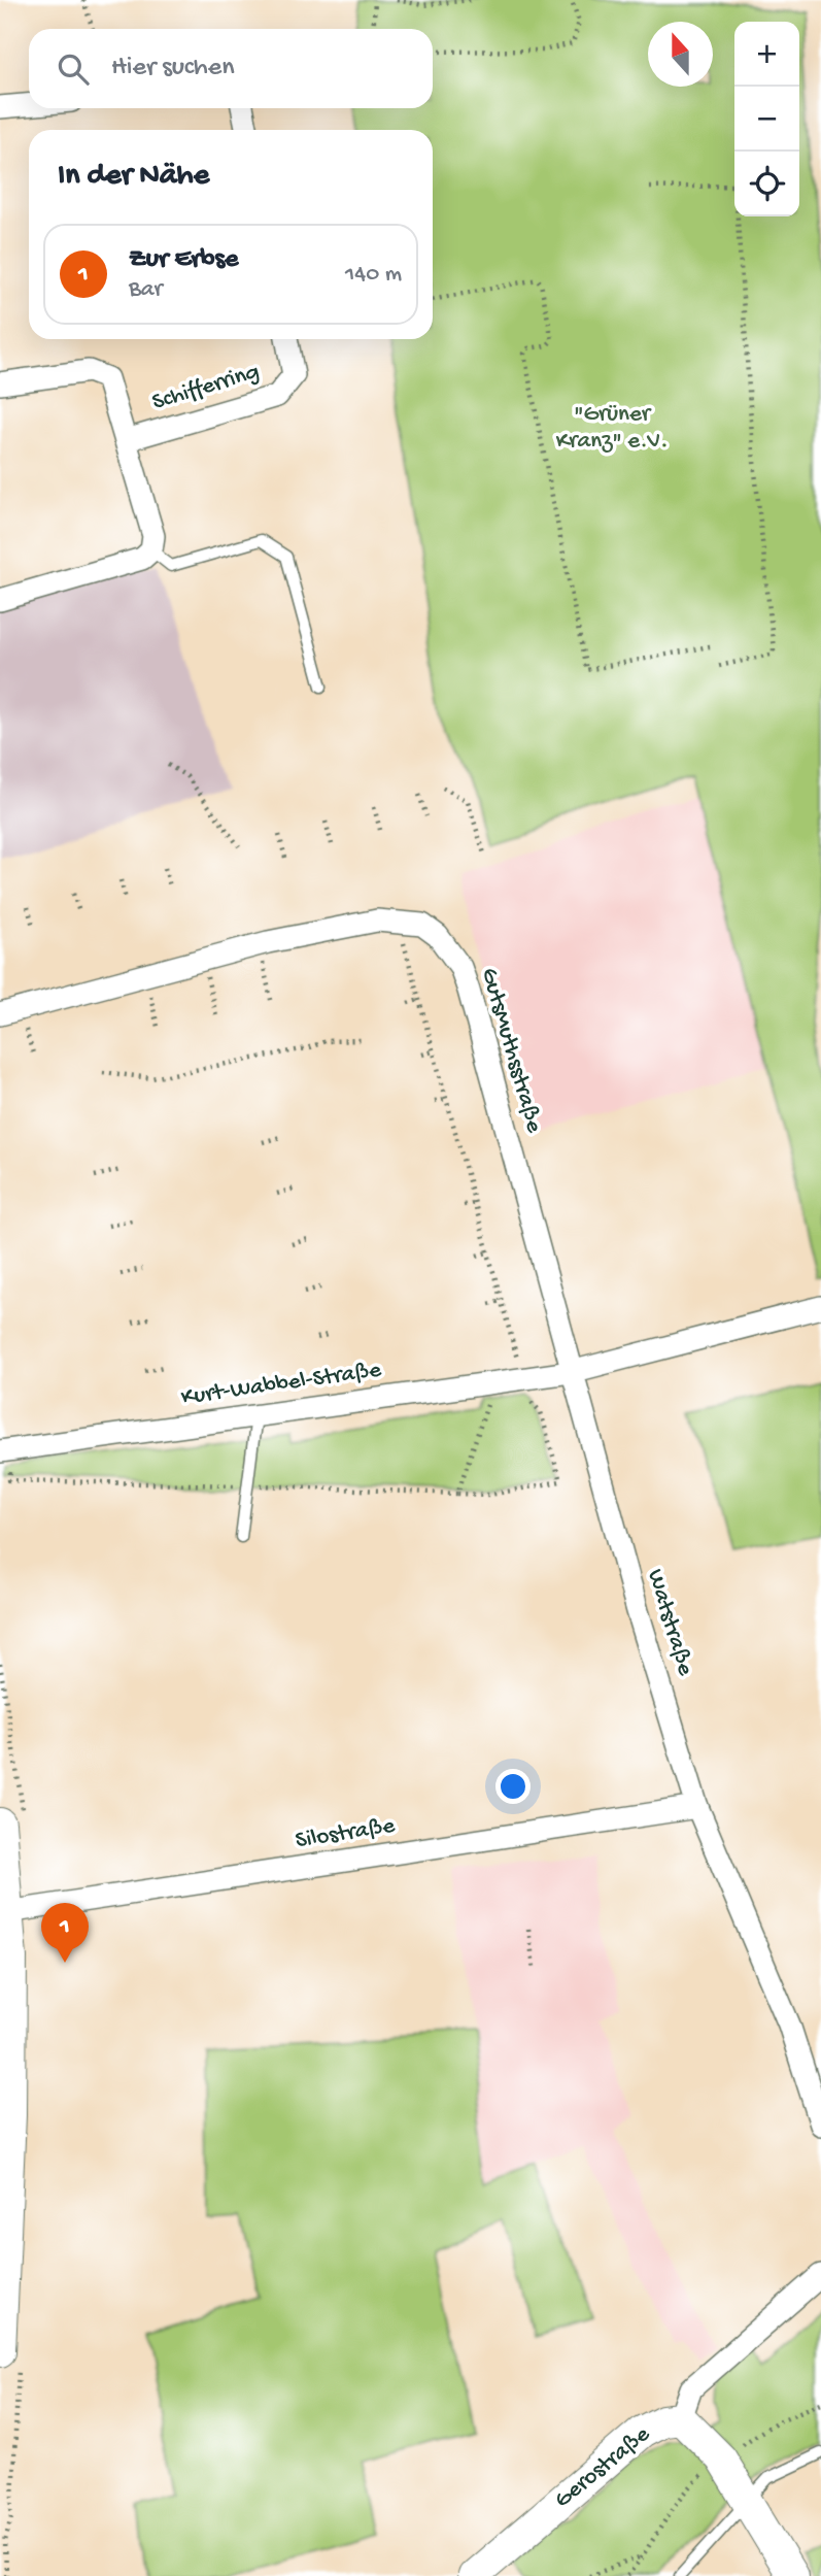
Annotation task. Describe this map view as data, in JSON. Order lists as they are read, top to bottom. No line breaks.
{"streets":{"main road":["Gerostraße"],"street":["Schifferring","GutsMuthsstraße","Kurt-Wabbel-Straße","Watstraße","Silostraße"]},"crossings":[["GutsMuthsstraße","Kurt-Wabbel-Straße"],["GutsMuthsstraße","Watstraße"],["Kurt-Wabbel-Straße","Watstraße"],["Watstraße","Silostraße"]],"parks":["\"Grüner Kranz\" e.V."],"north":"top","page":{"map_buttons":["+","−"],"search":"Hier suchen","heading":"In der Nähe","list":[{"mark":"1","name":"Zur Erbse","note":"Bar","value":"140 m"}],"pins":"1"}}
